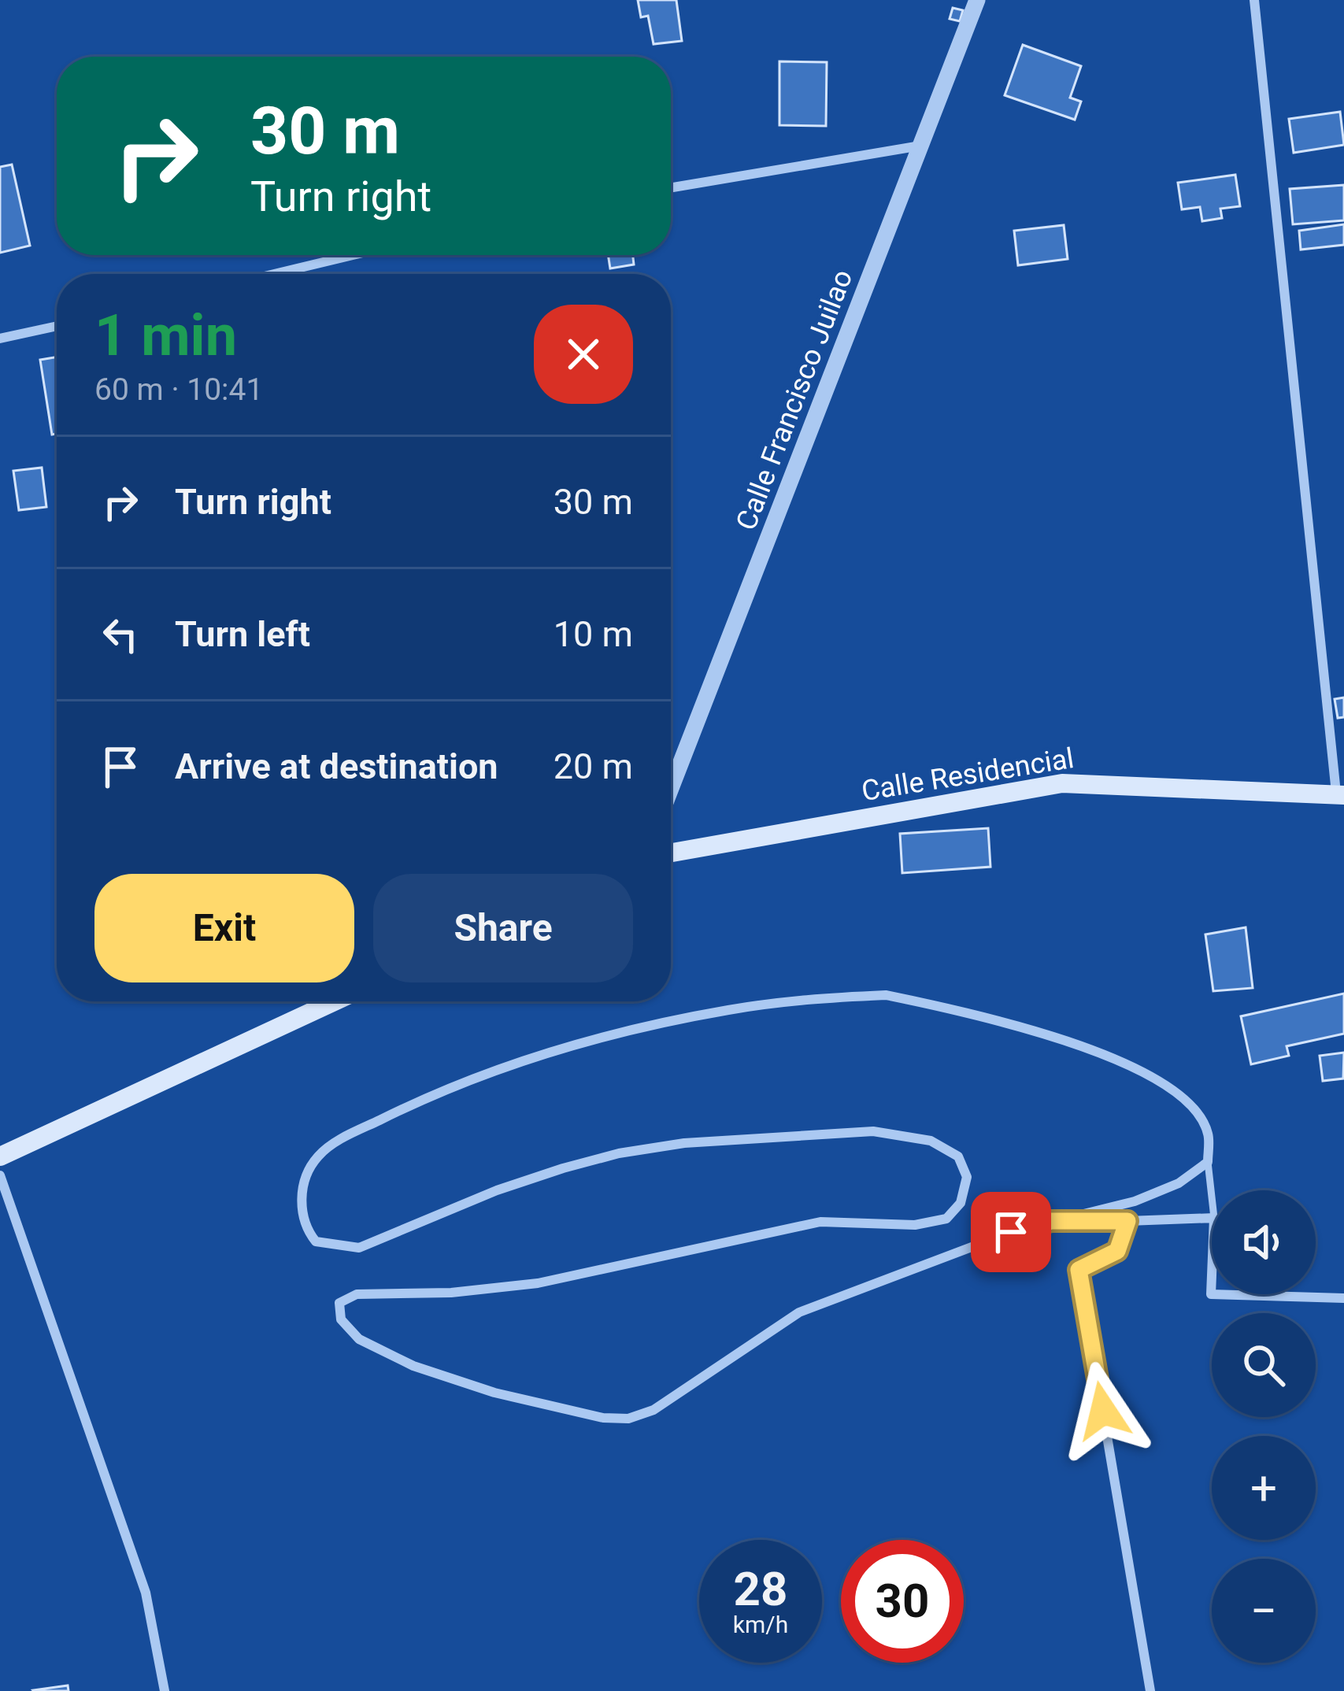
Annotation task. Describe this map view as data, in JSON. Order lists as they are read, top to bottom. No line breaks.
{"streets":{"main road":["Calle Residencial"],"street":["Calle Francisco Juilao"]},"page":{"turn":["30 m","Turn right"],"heading":["1 min","60 m · 10:41"],"list":[{"name":"Turn right","value":"30 m"},{"name":"Turn left","value":"10 m"},{"name":"Arrive at destination","value":"20 m"}],"buttons":["Exit","Share"],"map_buttons":["+","−"],"speed":"28 km/h","limit":"30"}}
